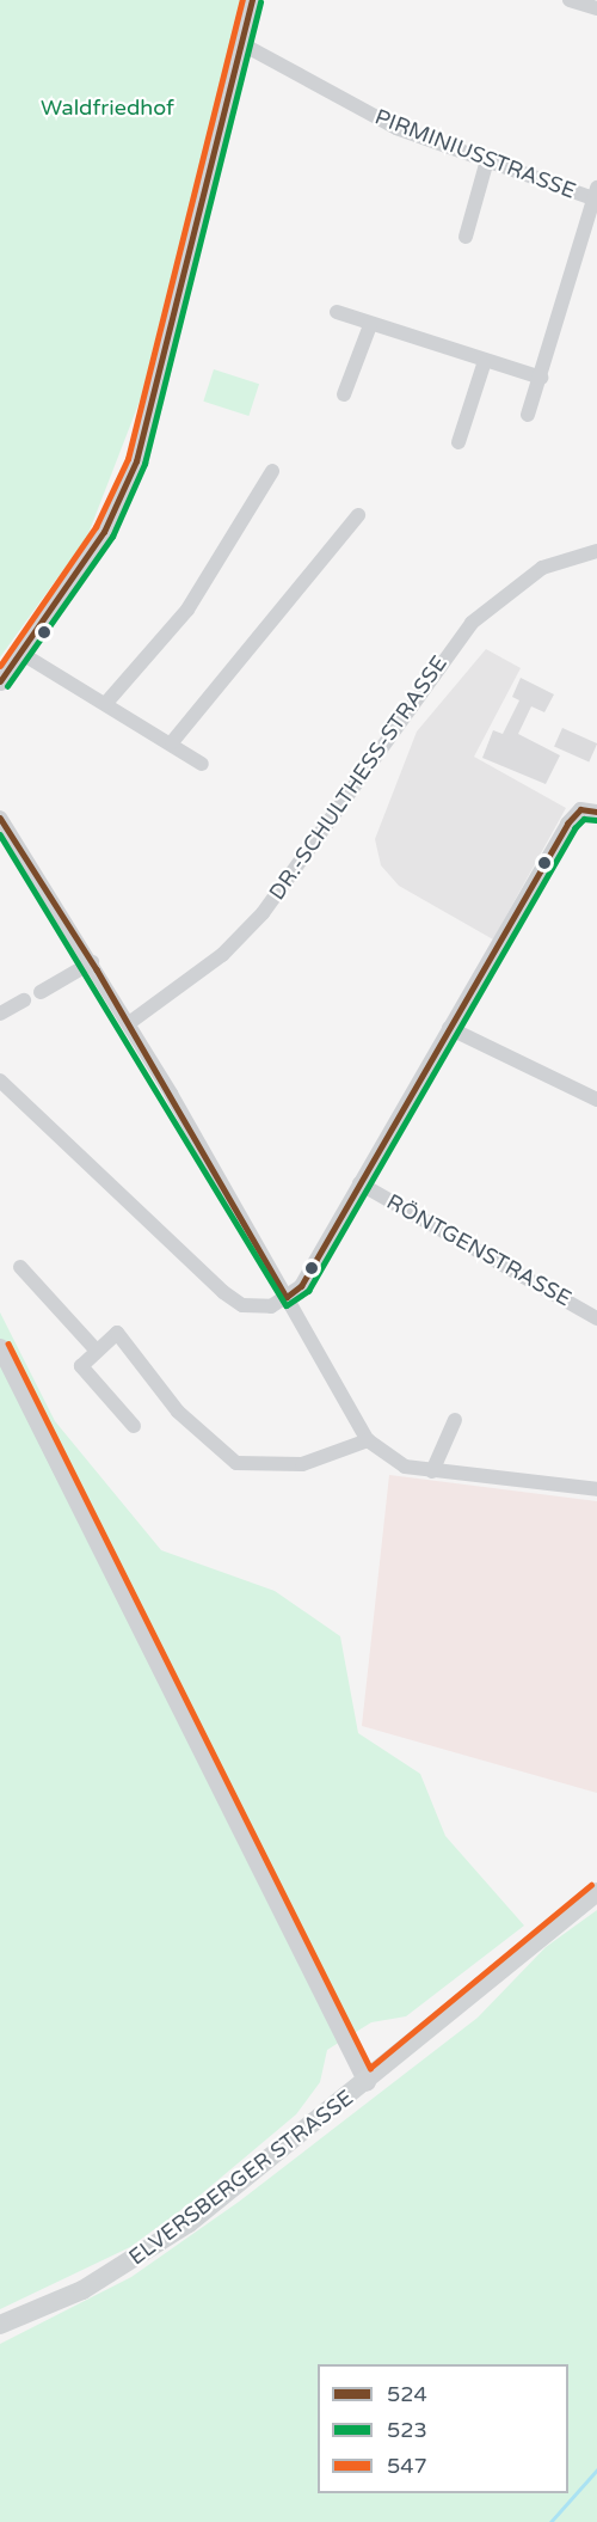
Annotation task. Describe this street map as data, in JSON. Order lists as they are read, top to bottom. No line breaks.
{"streets":{"main road":["ELVERSBERGER STRASSE"],"street":["PIRMINIUSSTRASSE","DR.-SCHULTHESS-STRASSE","RÖNTGENSTRASSE"]},"parks":["Waldfriedhof"],"lines":["transit line 524","transit line 547","transit line 523"],"legend":["524","523","547"]}
